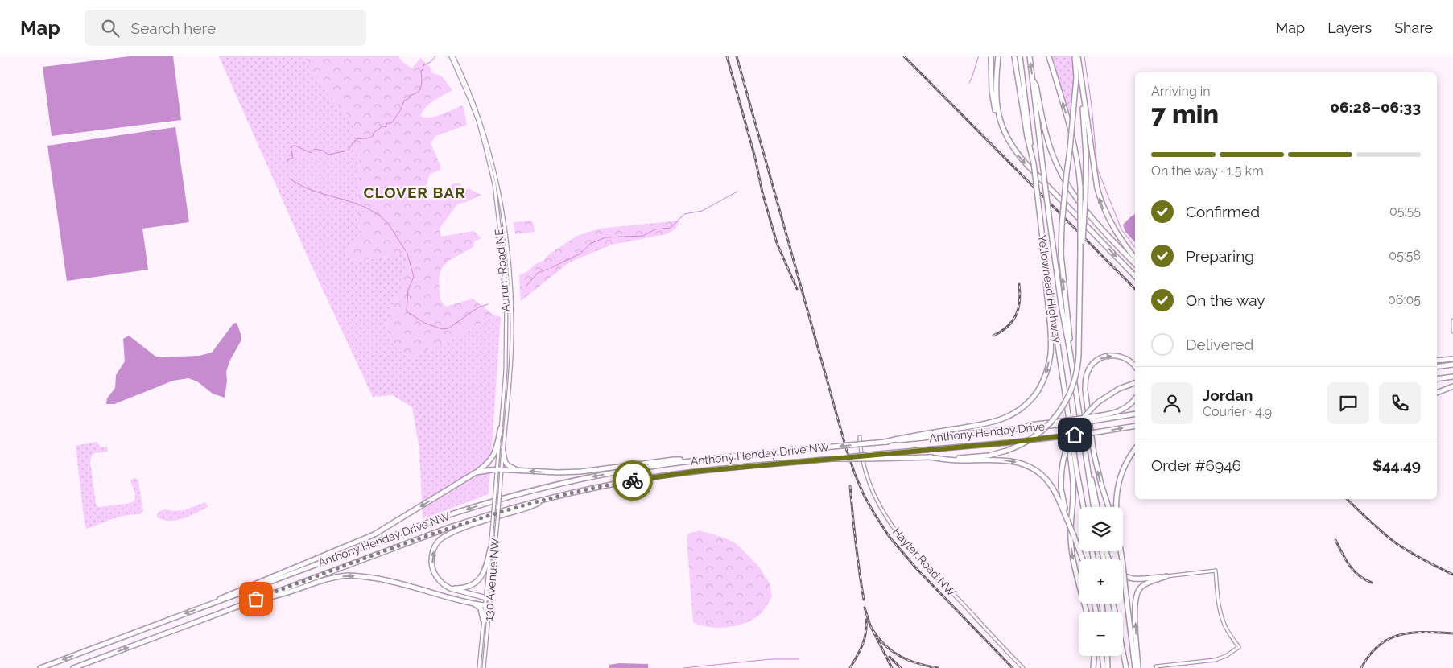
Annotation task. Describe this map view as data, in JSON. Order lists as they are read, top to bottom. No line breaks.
{"streets":{"highway":["Yellowhead Highway","Anthony Henday Drive","Anthony Henday Drive NW"],"main road":["Aurum Road NE","Hayter Road NW","130 Avenue NW"]},"crossings":[["Aurum Road NE","130 Avenue NW"],["Anthony Henday Drive","Anthony Henday Drive NW"]],"districts":["CLOVER BAR"],"page":{"header":"Map","search":"Search here","nav":["Map","Layers","Share"],"heading":["7 min","Arriving in","06:28–06:33"],"panel":["Jordan","Courier · 4.9","Order #6946","$44.49"],"bar":"On the way · 1.5 km","list":[["Confirmed","05:55"],["Preparing","05:58"],["On the way","06:05"],"Delivered"],"map_buttons":["+","−"]}}
